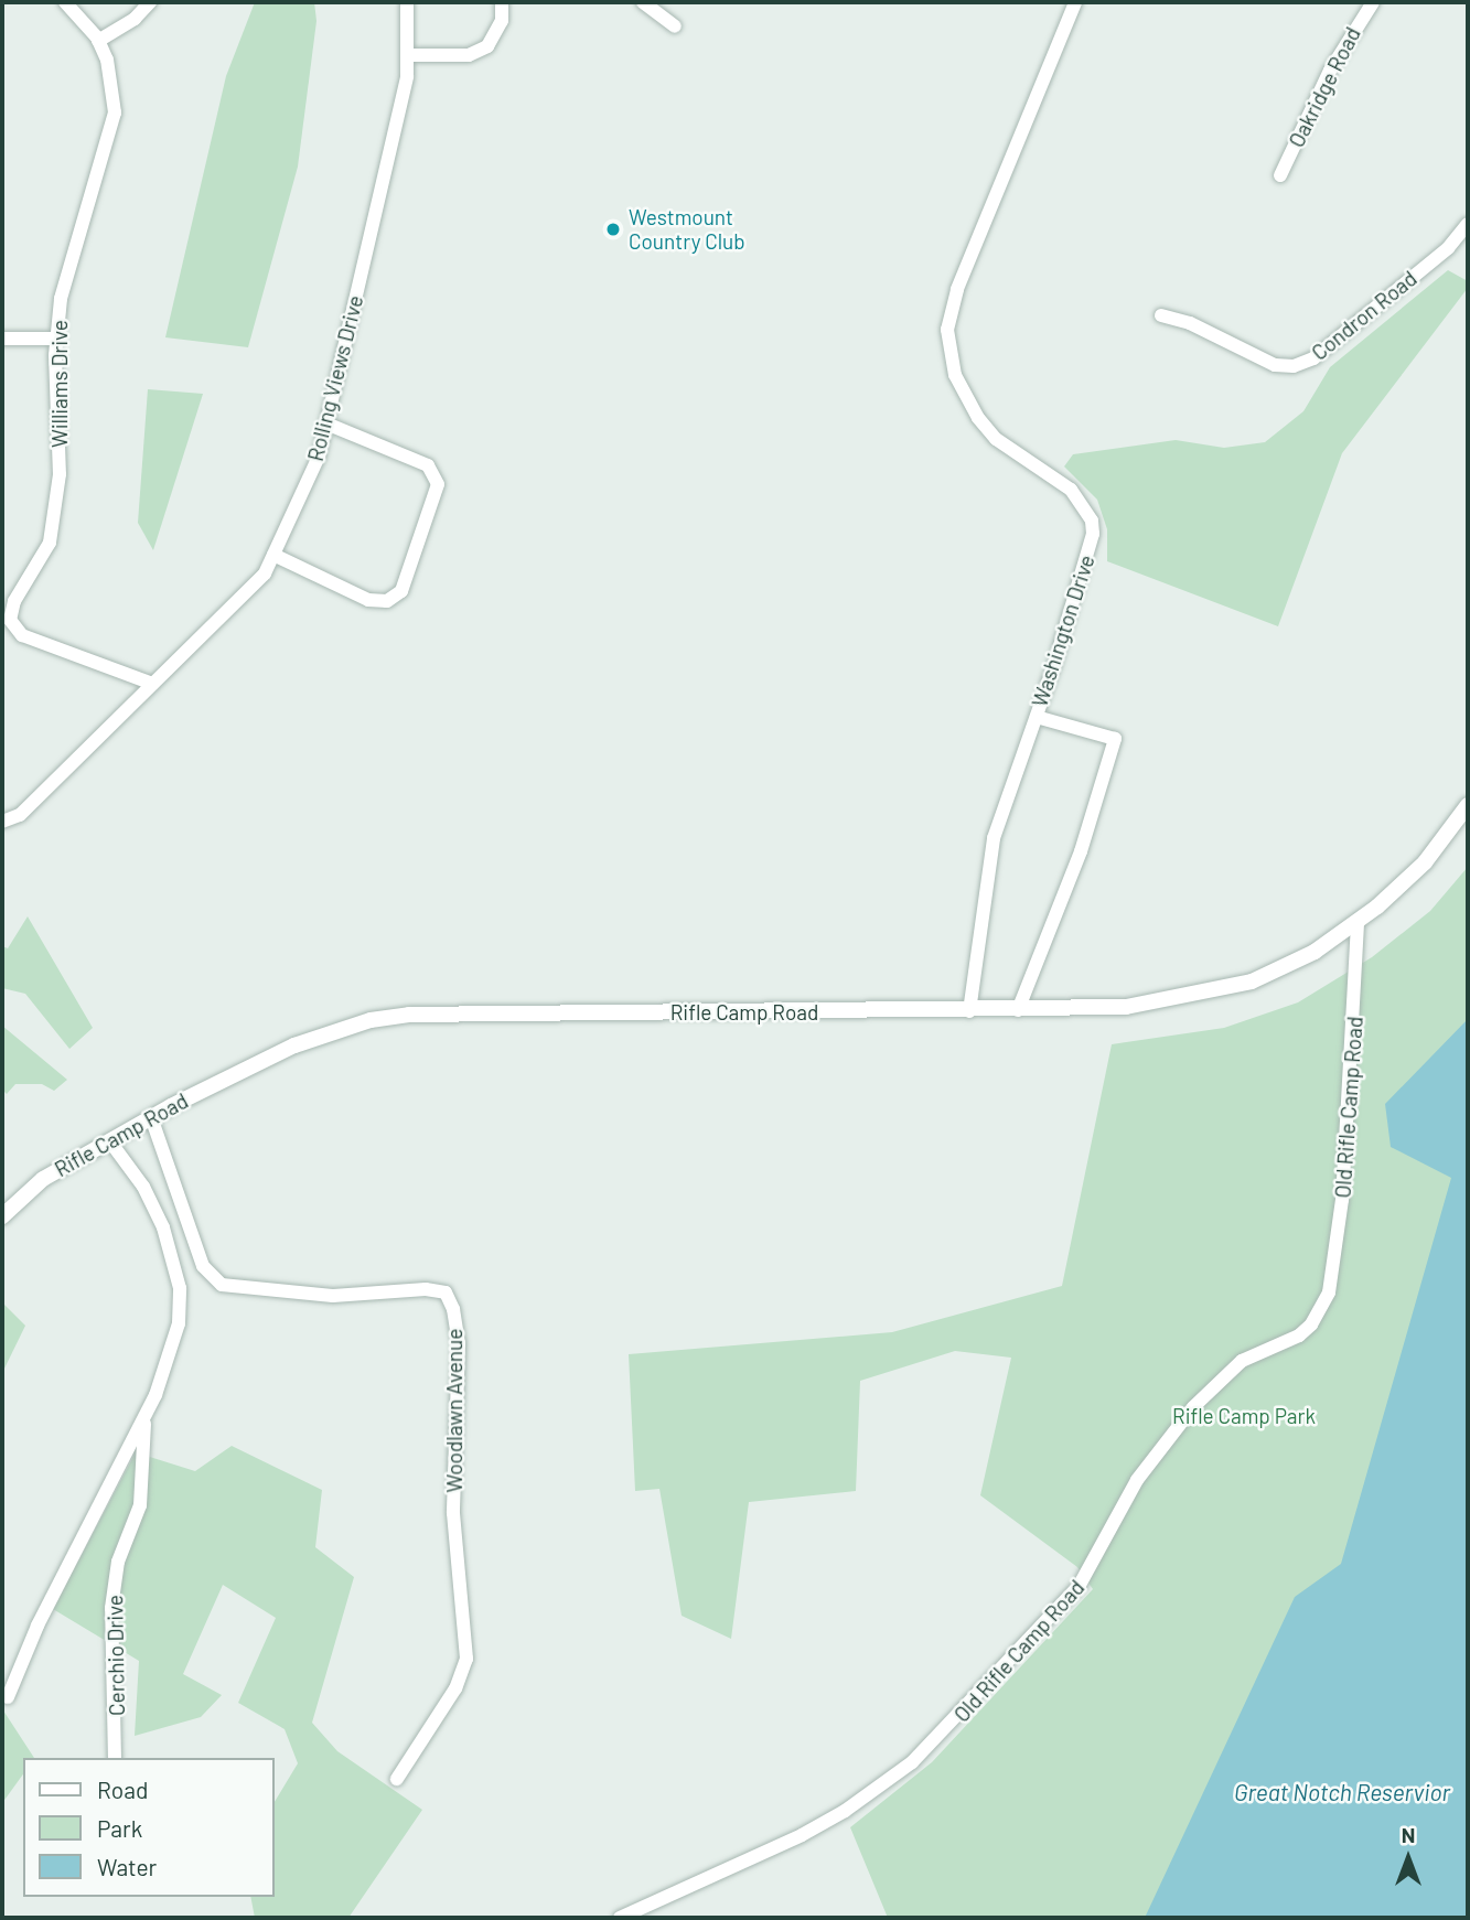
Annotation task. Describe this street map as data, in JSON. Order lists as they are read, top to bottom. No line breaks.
{"streets":{"street":["Oakridge Road","Condron Road","Rolling Views Drive","Williams Drive","Washington Drive","Rifle Camp Road","Old Rifle Camp Road","Woodlawn Avenue","Cerchio Drive"]},"crossings":[["Rolling Views Drive","Williams Drive"],["Washington Drive","Rifle Camp Road"],["Rifle Camp Road","Old Rifle Camp Road"],["Rifle Camp Road","Woodlawn Avenue"],["Rifle Camp Road","Cerchio Drive"]],"water":["Great Notch Reservior"],"parks":["Rifle Camp Park"],"places":["Westmount Country Club"],"legend":["Road","Park","Water"],"north":"top"}
